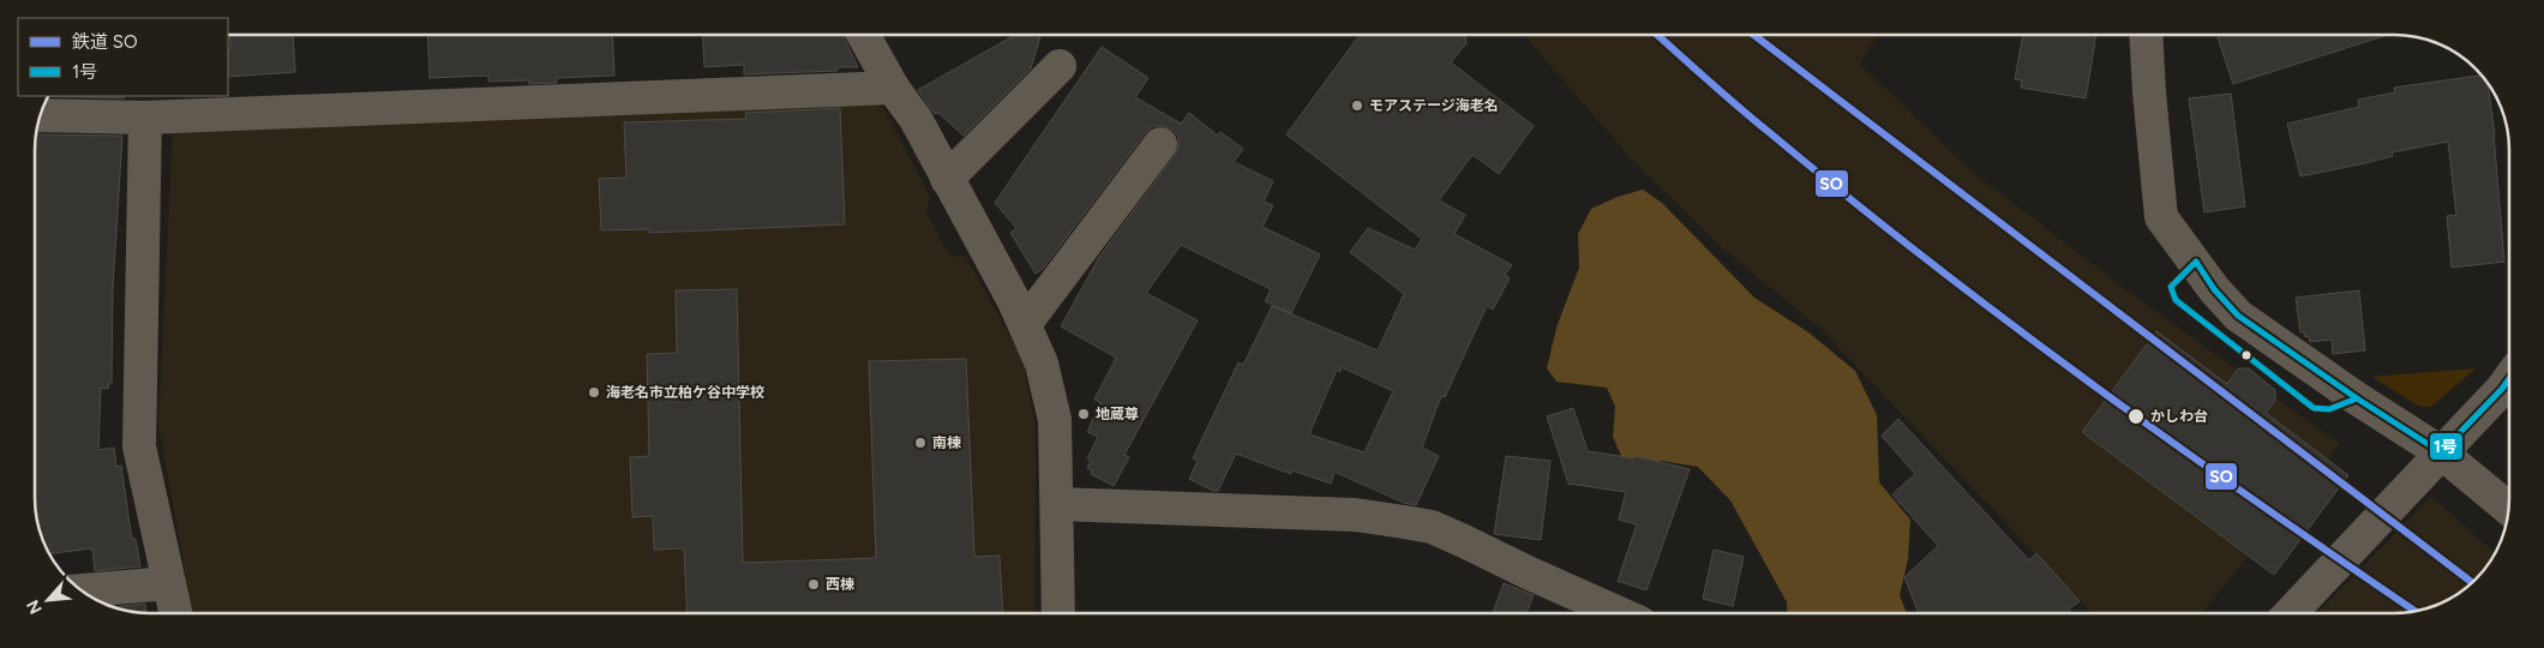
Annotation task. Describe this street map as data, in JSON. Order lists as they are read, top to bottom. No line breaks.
{"places":["モアステージ海老名","海老名市立柏ケ谷中学校","地蔵尊","かしわ台","南棟","西棟"],"lines":["rail line SO","transit line 1号"],"legend":["鉄道 SO","1号"],"north":"bottom left"}
